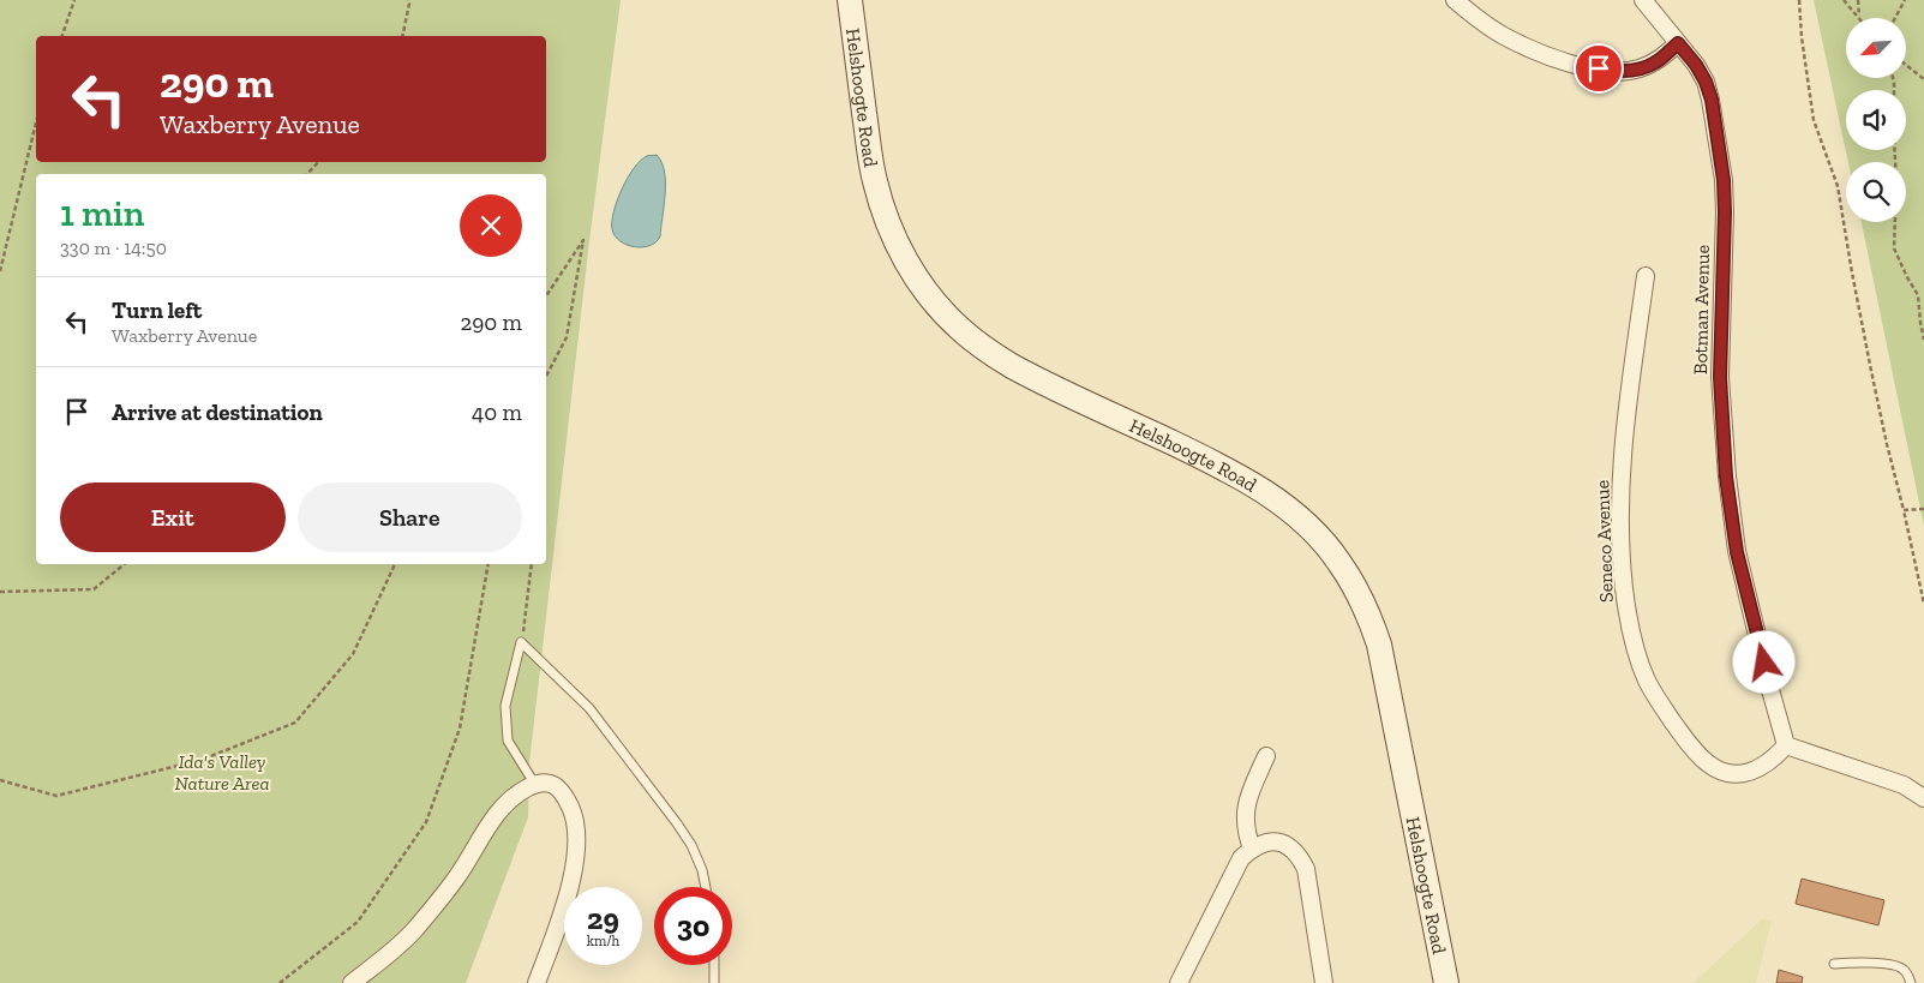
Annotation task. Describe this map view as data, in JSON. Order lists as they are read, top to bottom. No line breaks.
{"streets":{"main road":["Helshoogte Road"],"street":["Botman Avenue","Seneco Avenue"]},"crossings":[["Botman Avenue","Seneco Avenue"]],"parks":["Ida's Valley Nature Area"],"north":"bottom left","page":{"turn":["290 m","Waxberry Avenue"],"heading":["1 min","330 m · 14:50"],"list":[{"name":"Turn left","note":"Waxberry Avenue","value":"290 m"},{"name":"Arrive at destination","value":"40 m"}],"buttons":["Exit","Share"],"speed":"29 km/h","limit":"30"}}
